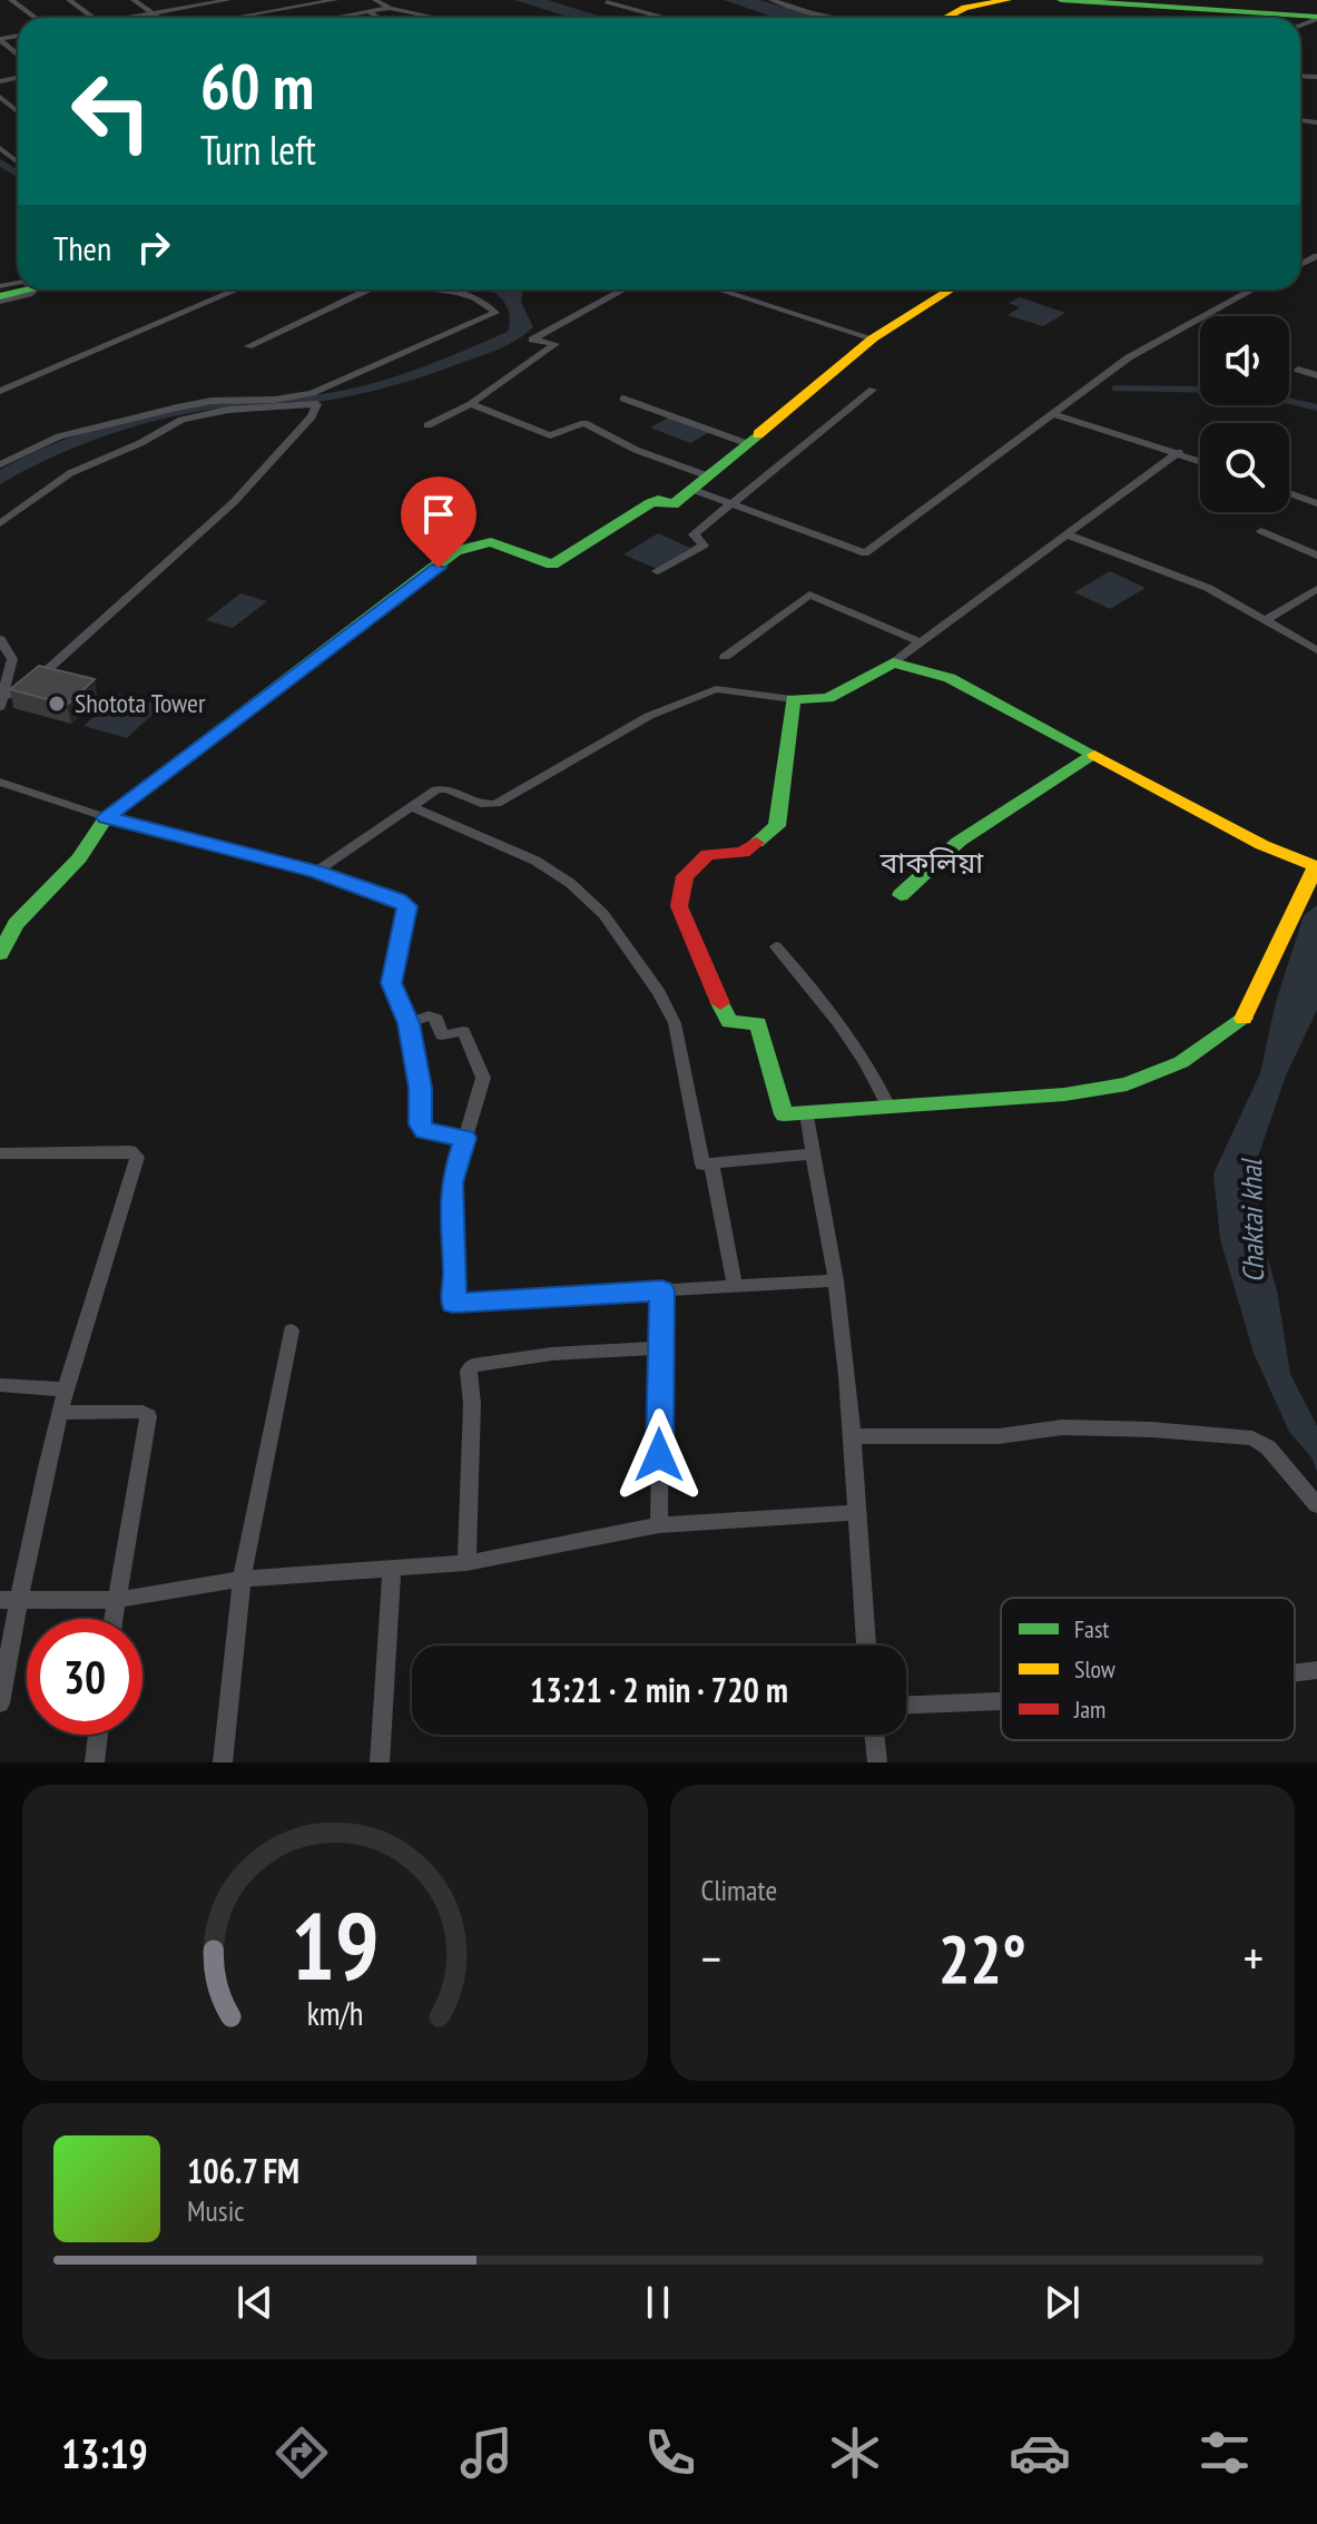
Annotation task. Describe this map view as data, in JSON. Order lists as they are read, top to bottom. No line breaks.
{"districts":["বাকলিয়া"],"water":["Chaktai khal"],"places":["Shotota Tower"],"legend":["Fast","Slow","Jam"],"page":{"turn":["60 m","Turn left"],"then":"Then","limit":"30","trip":"13:21 · 2 min · 720 m","tile":"Climate","heat":["−","22°","+"],"song":["106.7 FM","Music"],"tabs":"13:19","gauge":["19","km/h"]}}
